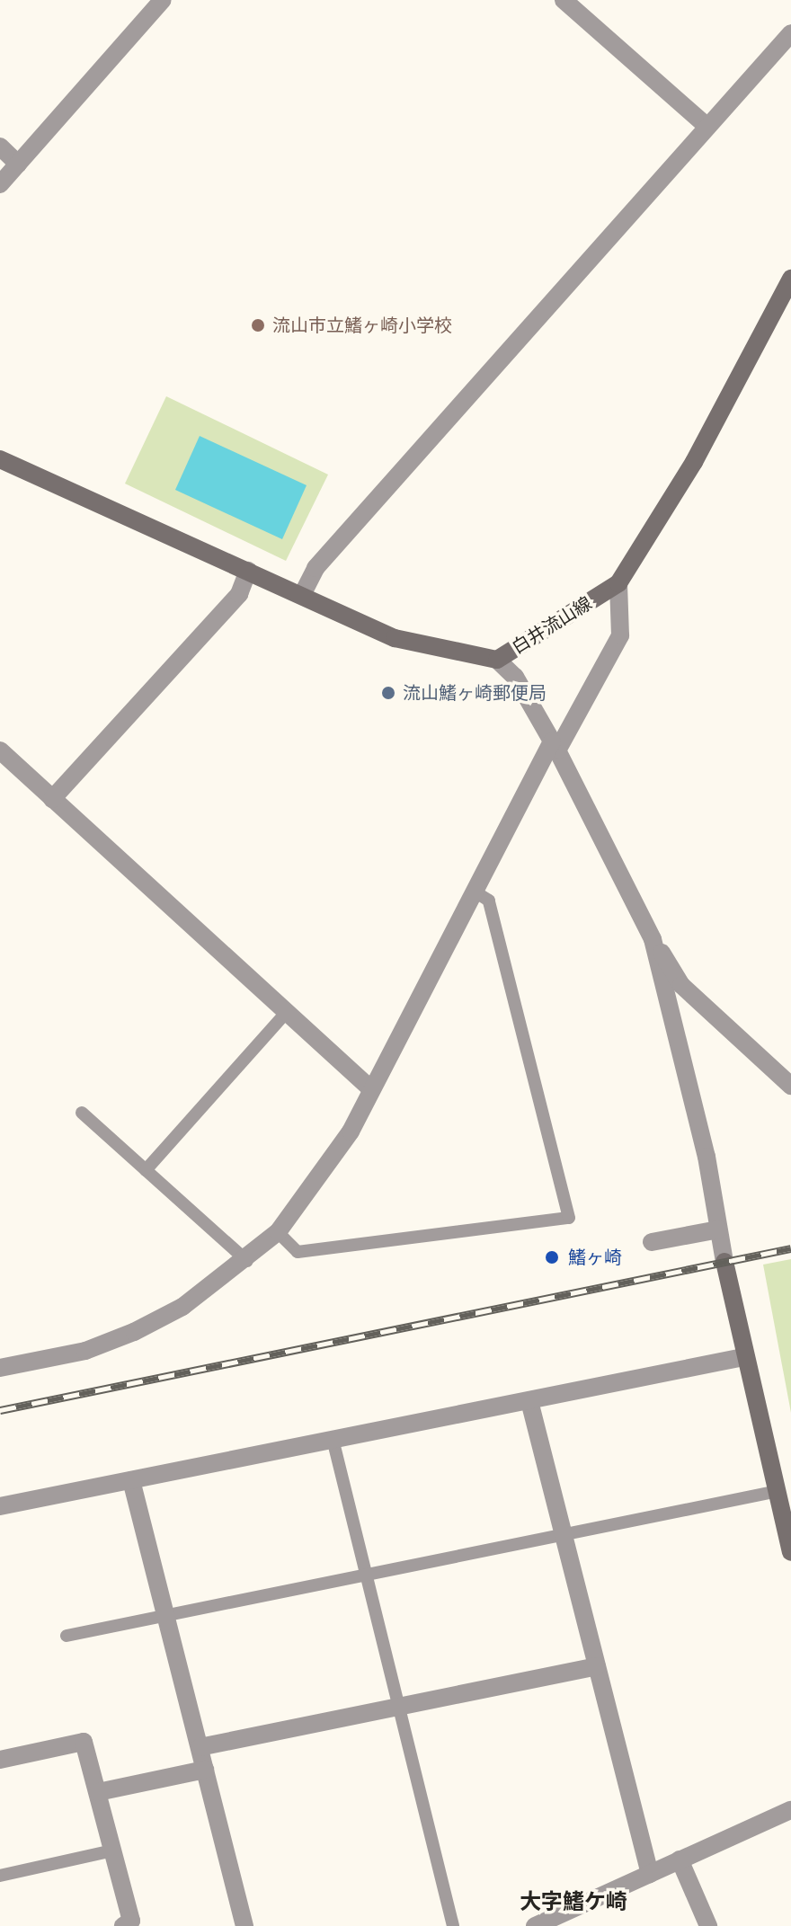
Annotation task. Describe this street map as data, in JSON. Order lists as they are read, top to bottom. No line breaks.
{"streets":{"main road":["白井流山線"]},"districts":["大字鰭ケ崎"],"places":["流山市立鰭ヶ崎小学校","流山鰭ヶ崎郵便局","鰭ヶ崎"]}
